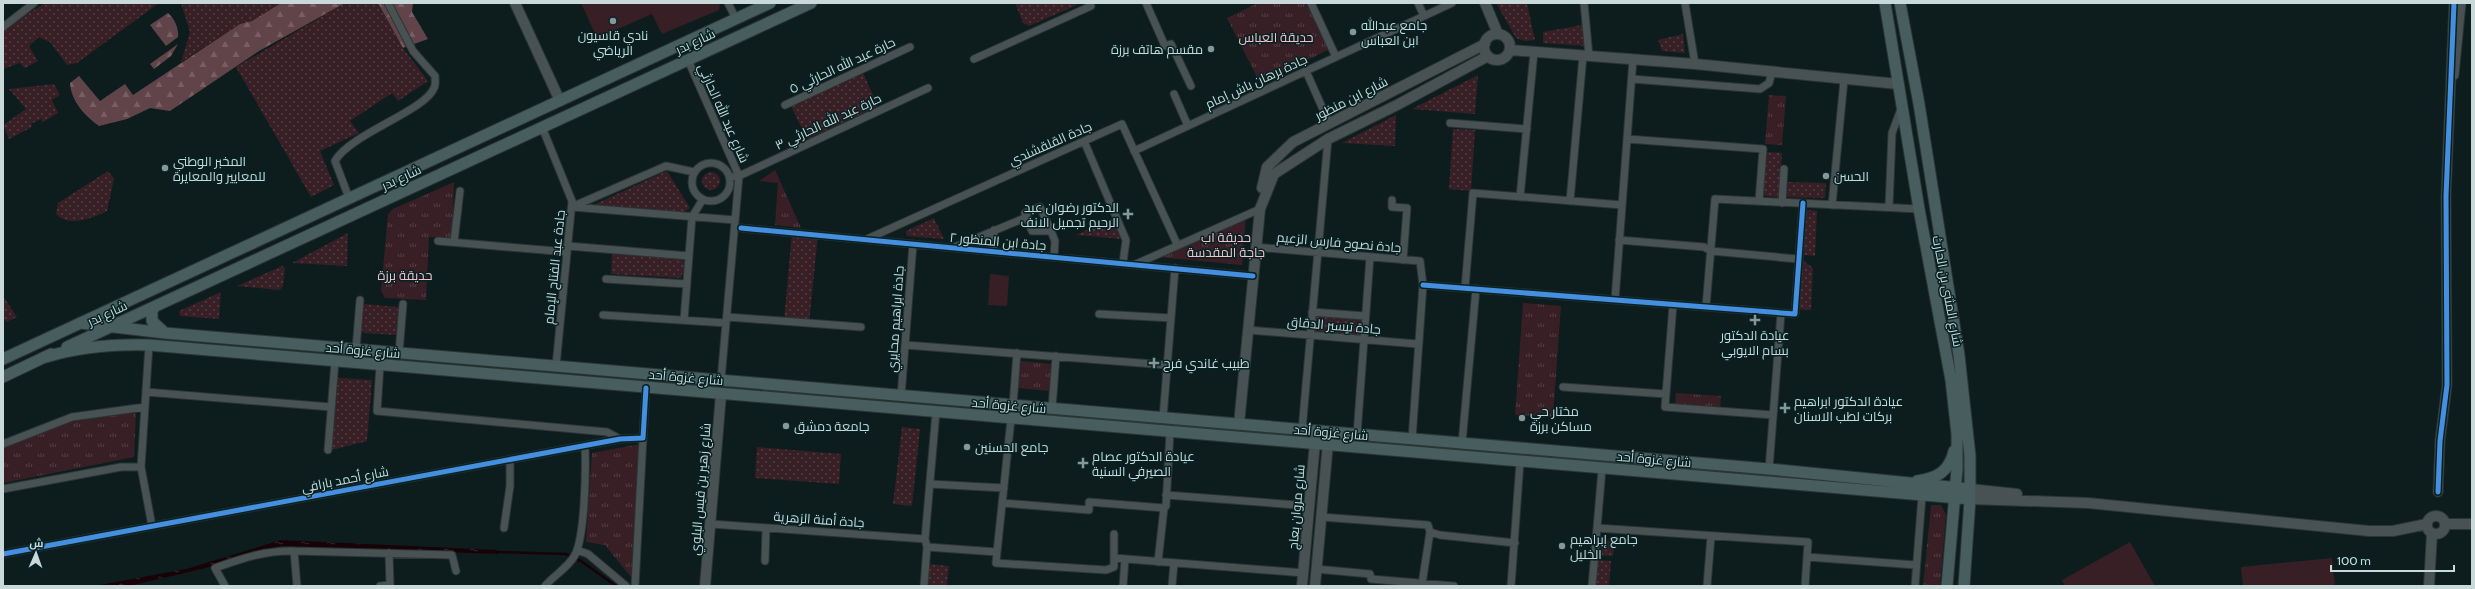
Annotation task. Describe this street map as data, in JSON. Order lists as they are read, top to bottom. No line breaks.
{"streets":{"main road":["شارع بدر","شارع ابن منظور","شارع المثنى بن الحارث","شارع غزوة أحد","شارع زهير بن قيس البلوي","شارع مروان بعاج"],"street":["حارة عبد الله الحارثي ٥","جادة برهان باش إمام","شارع عبد الله الحارثي","حارة عبد الله الحارثي ٣","جادة القلقشندي","جادة ابن المنظور ٢","جادة نصوح فارس الزعيم","جادة عبد الفتاح الإمام","جادة ابراهيم محايري","جادة تيسير الدقاق","شارع أحمد بارافي","جادة أمنة الزهرية"]},"crossings":[["شارع بدر","شارع عبد الله الحارثي"],["شارع بدر","جادة عبد الفتاح الإمام"],["شارع بدر","شارع غزوة أحد"],["جادة برهان باش إمام","جادة القلقشندي"],["شارع ابن منظور","جادة ابن المنظور ٢"],["شارع ابن منظور","جادة نصوح فارس الزعيم"],["شارع ابن منظور","جادة تيسير الدقاق"],["شارع ابن منظور","شارع غزوة أحد"],["شارع عبد الله الحارثي","حارة عبد الله الحارثي ٣"],["جادة القلقشندي","جادة ابن المنظور ٢"],["جادة ابن المنظور ٢","جادة ابراهيم محايري"],["جادة عبد الفتاح الإمام","شارع غزوة أحد"],["شارع المثنى بن الحارث","شارع غزوة أحد"],["جادة ابراهيم محايري","شارع غزوة أحد"],["شارع غزوة أحد","شارع زهير بن قيس البلوي"],["شارع غزوة أحد","شارع مروان بعاج"],["شارع زهير بن قيس البلوي","جادة أمنة الزهرية"]],"parks":["حديقة العباس","حديقة اب جاجة المقدسة","حديقة برزة"],"places":{"other":["نادي قاسيون الرياضي","جامع عبدالله ابن العباس","مقسم هاتف برزة","المخبر الوطني للمعايير والمعايرة","الحسن","مختار حي مساكن برزة","جامعة دمشق","جامع الحسنين","جامع إبراهيم الخليل"],"health":["الدكتور رضوان عبد الرحيم تجميل الانف","عيادة الدكتور بسام الايوبي","طبيب غاندي فرح","عيادة الدكتور ابراهيم بركات لطب الاسنان","عيادة الدكتور عصام الصيرفي السنية"]},"scale_bar":"100 m","north":"top"}
